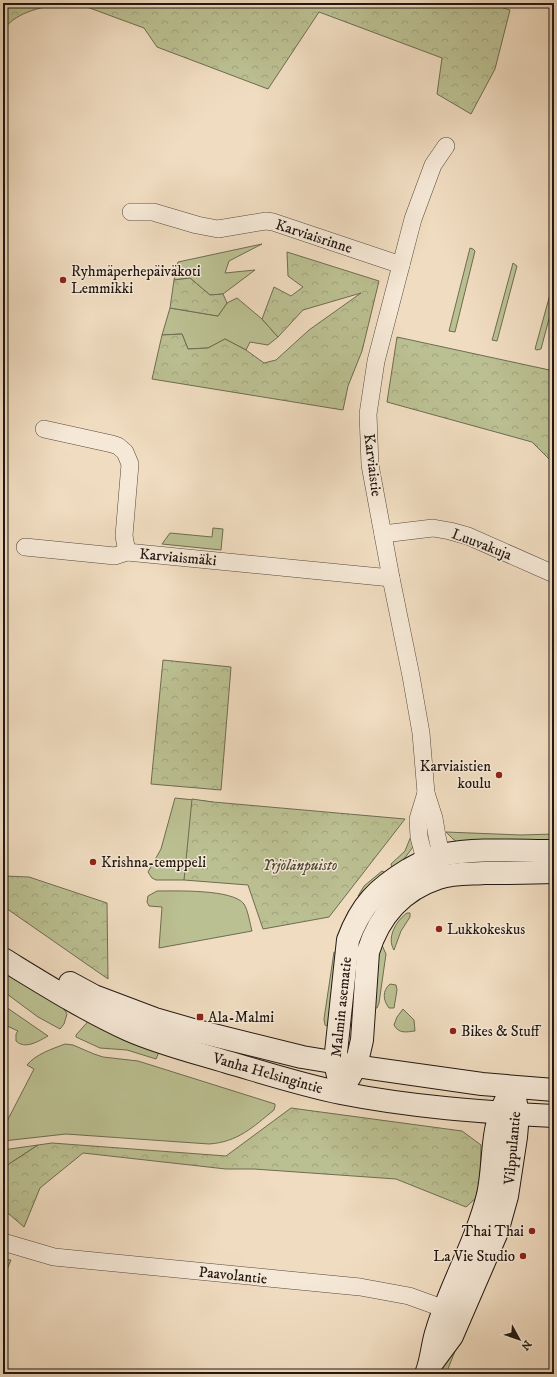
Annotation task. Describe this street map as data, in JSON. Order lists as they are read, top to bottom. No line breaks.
{"streets":{"main road":["Malmin asematie","Vanha Helsingintie","Vilppulantie"],"street":["Karviaisrinne","Karviaistie","Luuvakuja","Karviaismäki","Paavolantie"]},"crossings":[["Karviaisrinne","Karviaistie"],["Karviaistie","Luuvakuja"],["Karviaistie","Karviaismäki"],["Karviaistie","Malmin asematie"],["Malmin asematie","Vanha Helsingintie"],["Vanha Helsingintie","Vilppulantie"],["Vilppulantie","Paavolantie"]],"parks":["Yrjölänpuisto"],"places":{"other":["Ryhmäperhepäiväkoti Lemmikki","Karviaistien koulu","Krishna-temppeli","Lukkokeskus","Bikes & Stuff","Thai Thai","La Vie Studio"],"transit":["Ala-Malmi"]},"north":"bottom right"}
